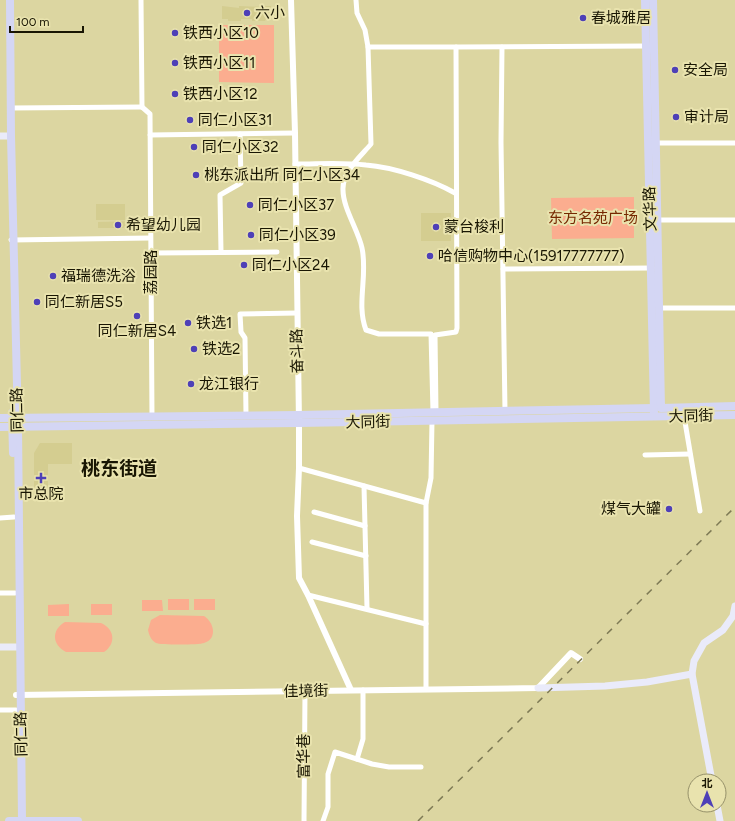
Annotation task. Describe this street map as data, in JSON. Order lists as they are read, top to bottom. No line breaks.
{"streets":{"main road":["文华路","同仁路","大同街"],"street":["荔园路","奋斗路","佳境街","富华巷"]},"crossings":[["文华路","大同街"],["荔园路","大同街"],["奋斗路","大同街"],["奋斗路","佳境街"],["同仁路","大同街"],["同仁路","佳境街"],["佳境街","富华巷"]],"districts":["桃东街道"],"parks":["东方名苑广场"],"places":{"other":["六小","春城雅居","铁西小区10","铁西小区11","安全局","铁西小区12","审计局","同仁小区31","同仁小区32","桃东派出所 同仁小区34","同仁小区37","希望幼儿园","蒙台梭利","同仁小区39","哈信购物中心(15917777777)","同仁小区24","福瑞德洗浴","同仁新居S5","同仁新居S4","铁选1","铁选2","龙江银行","煤气大罐"],"health":["市总院"]},"scale_bar":"100 m","north":"top"}
